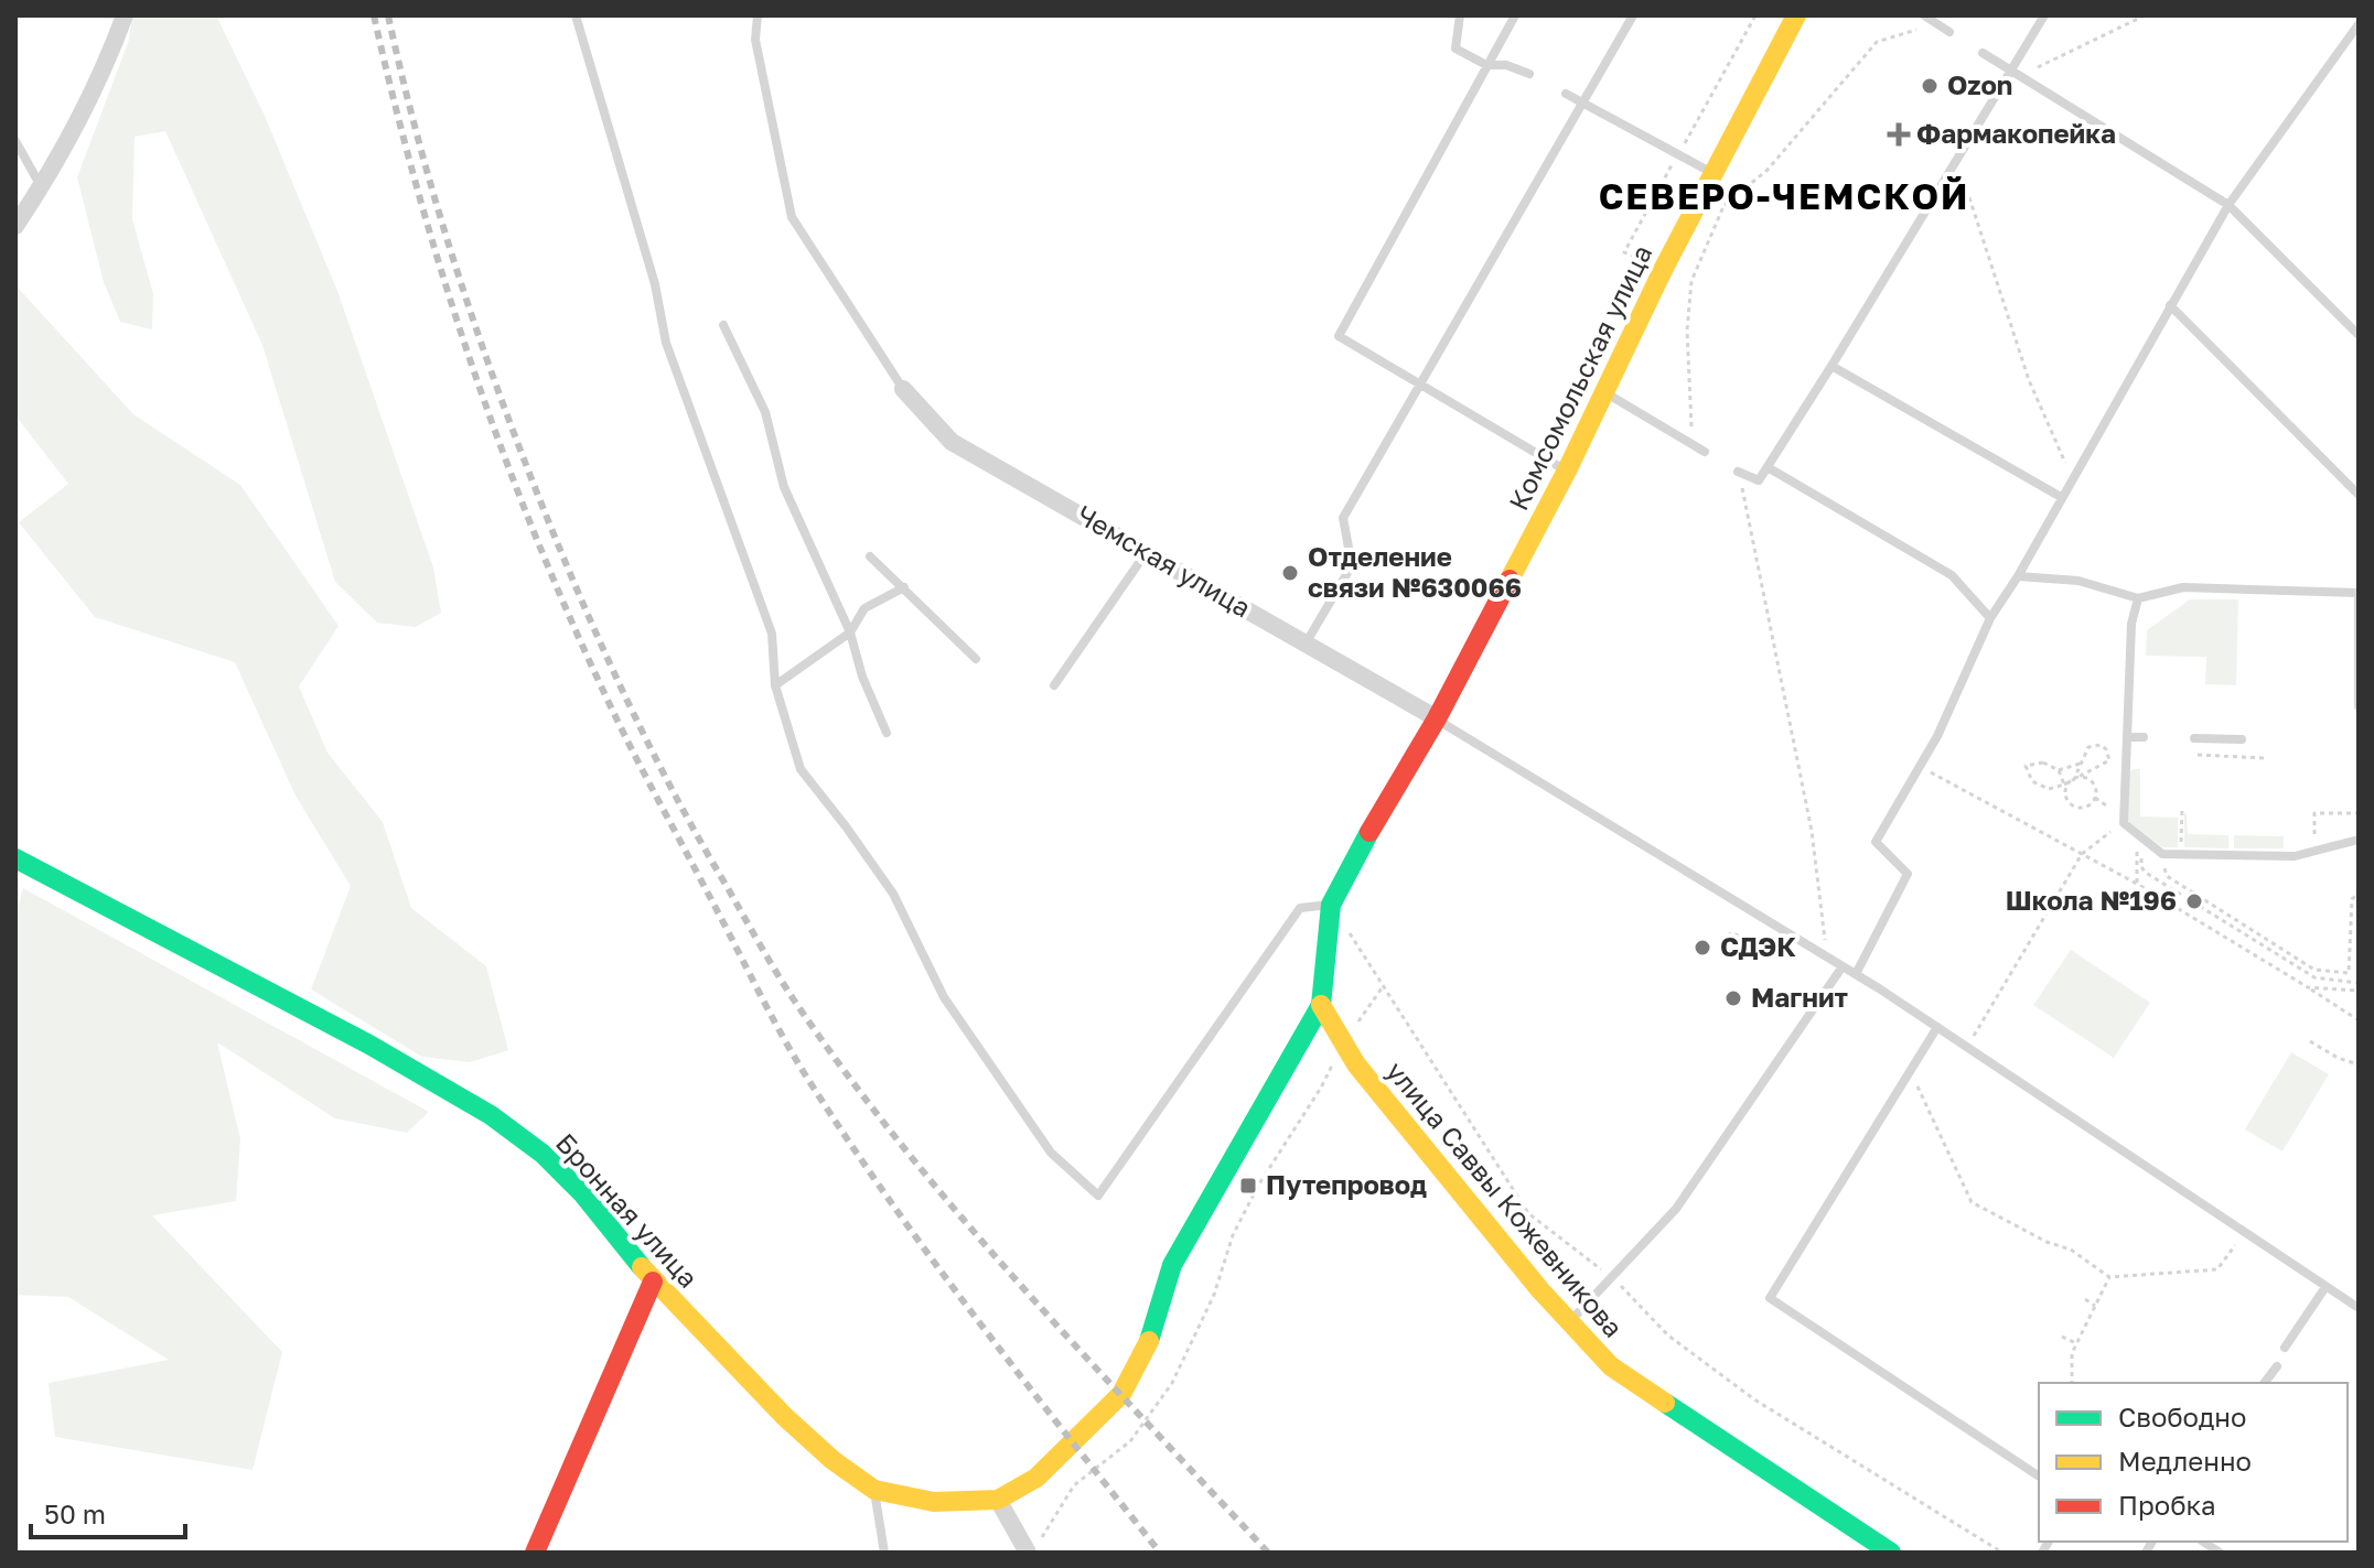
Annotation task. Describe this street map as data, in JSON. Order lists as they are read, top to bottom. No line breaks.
{"streets":{"main road":["Комсомольская улица","улица Саввы Кожевникова","Бронная улица"],"street":["Чемская улица"]},"crossings":[["Комсомольская улица","Чемская улица"],["Комсомольская улица","улица Саввы Кожевникова"],["Комсомольская улица","Бронная улица"],["улица Саввы Кожевникова","Бронная улица"]],"districts":["СЕВЕРО-ЧЕМСКОЙ"],"places":{"other":["Ozon","Отделение связи №630066","Школа №196","СДЭК","Магнит"],"health":["Фармакопейка"],"transit":["Путепровод"]},"legend":["Свободно","Медленно","Пробка"],"scale_bar":"50 m"}
